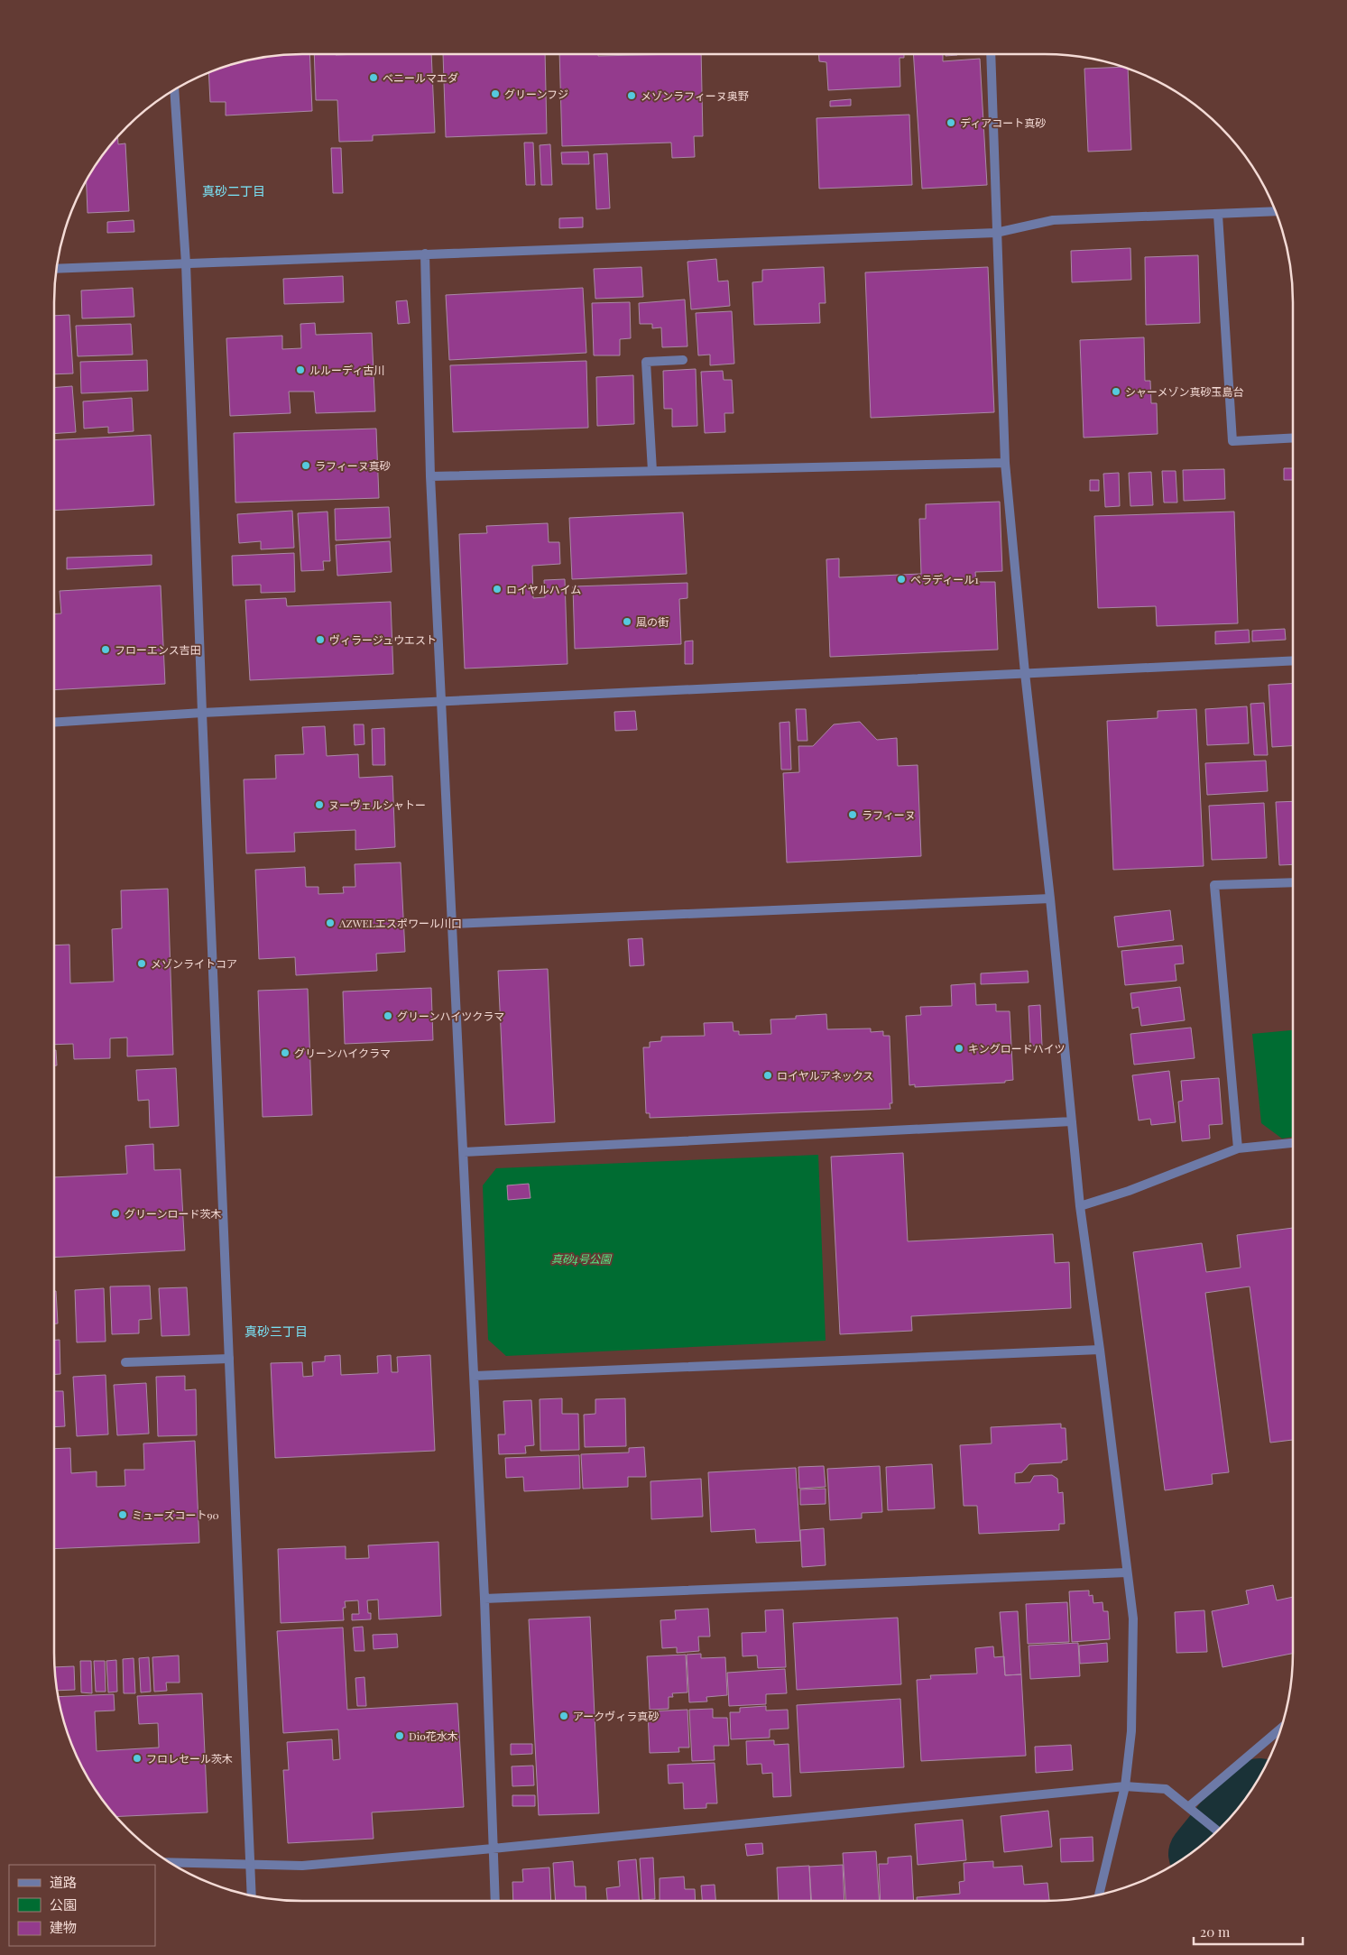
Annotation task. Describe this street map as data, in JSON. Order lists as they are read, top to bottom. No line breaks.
{"districts":["真砂二丁目","真砂三丁目"],"parks":["真砂4号公園"],"places":["ベニールマエダ","グリーンフジ","メゾンラフィーヌ奥野","ディアコート真砂","ルルーディ古川","シャーメゾン真砂玉島台","ラフィーヌ真砂","ベラディール1","ロイヤルハイム","風の街","ヴィラージュウエスト","フローエンス吉田","ヌーヴェルシャトー","ラフィーヌ","AZWELエスポワール川口","メゾンライトコア","グリーンハイツクラマ","キングロードハイツ","グリーンハイクラマ","ロイヤルアネックス","グリーンロード茨木","ミューズコート90","アークヴィラ真砂","Dio花水木","フロレセール茨木"],"legend":["道路","公園","建物"],"scale_bar":"20 m"}
